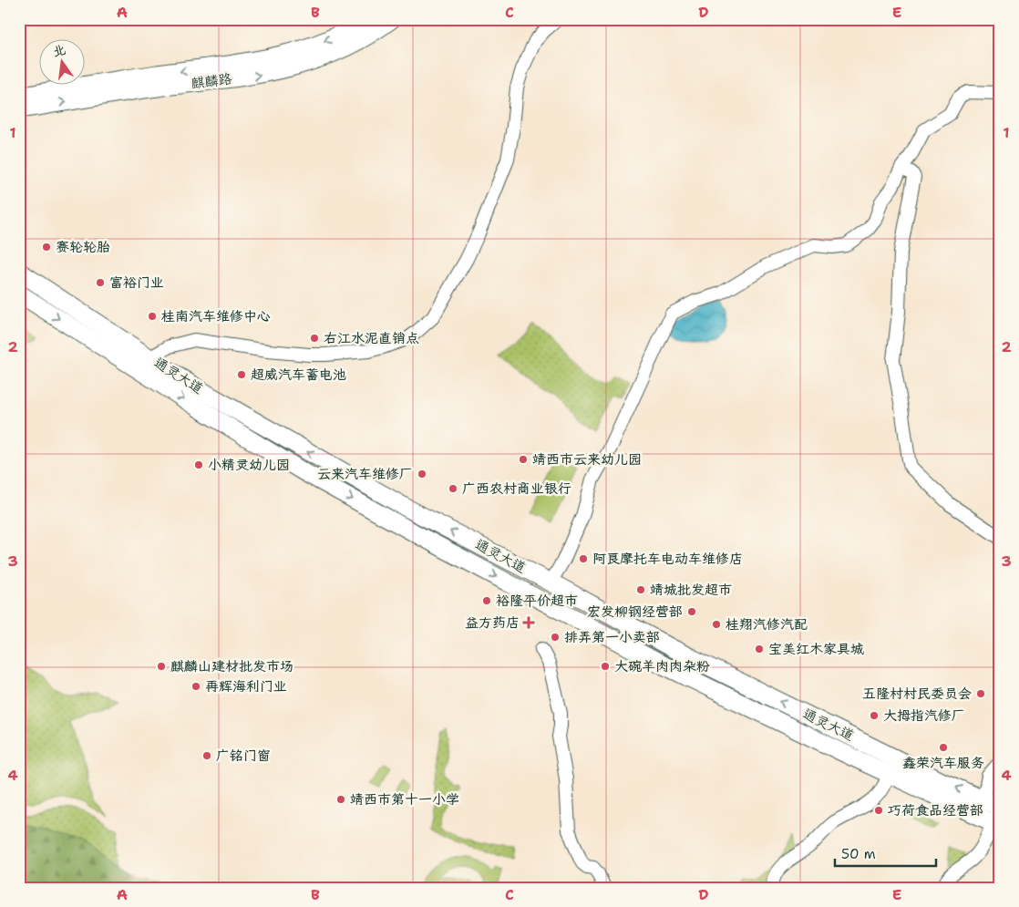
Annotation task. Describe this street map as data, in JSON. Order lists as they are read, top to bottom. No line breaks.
{"streets":{"main road":["麒麟路","通灵大道"]},"places":{"other":["赛轮轮胎","富裕门业","桂南汽车维修中心","右江水泥直销点","超威汽车蓄电池","靖西市云来幼儿园","小精灵幼儿园","云来汽车维修厂","广西农村商业银行","阿良摩托车电动车维修店","靖城批发超市","裕隆平价超市","宏发柳钢经营部","桂翔汽修汽配","排弄第一小卖部","宝美红木家具城","麒麟山建材批发市场","大碗羊肉肉杂粉","再辉海利门业","五隆村村民委员会","大拇指汽修厂","鑫荣汽车服务","广铭门窗","靖西市第十一小学","巧荷食品经营部"],"health":["益方药店"]},"scale_bar":"50 m","north":"top","grid":{"columns":["A","B","C","D","E"],"rows":["1","2","3","4"]}}
